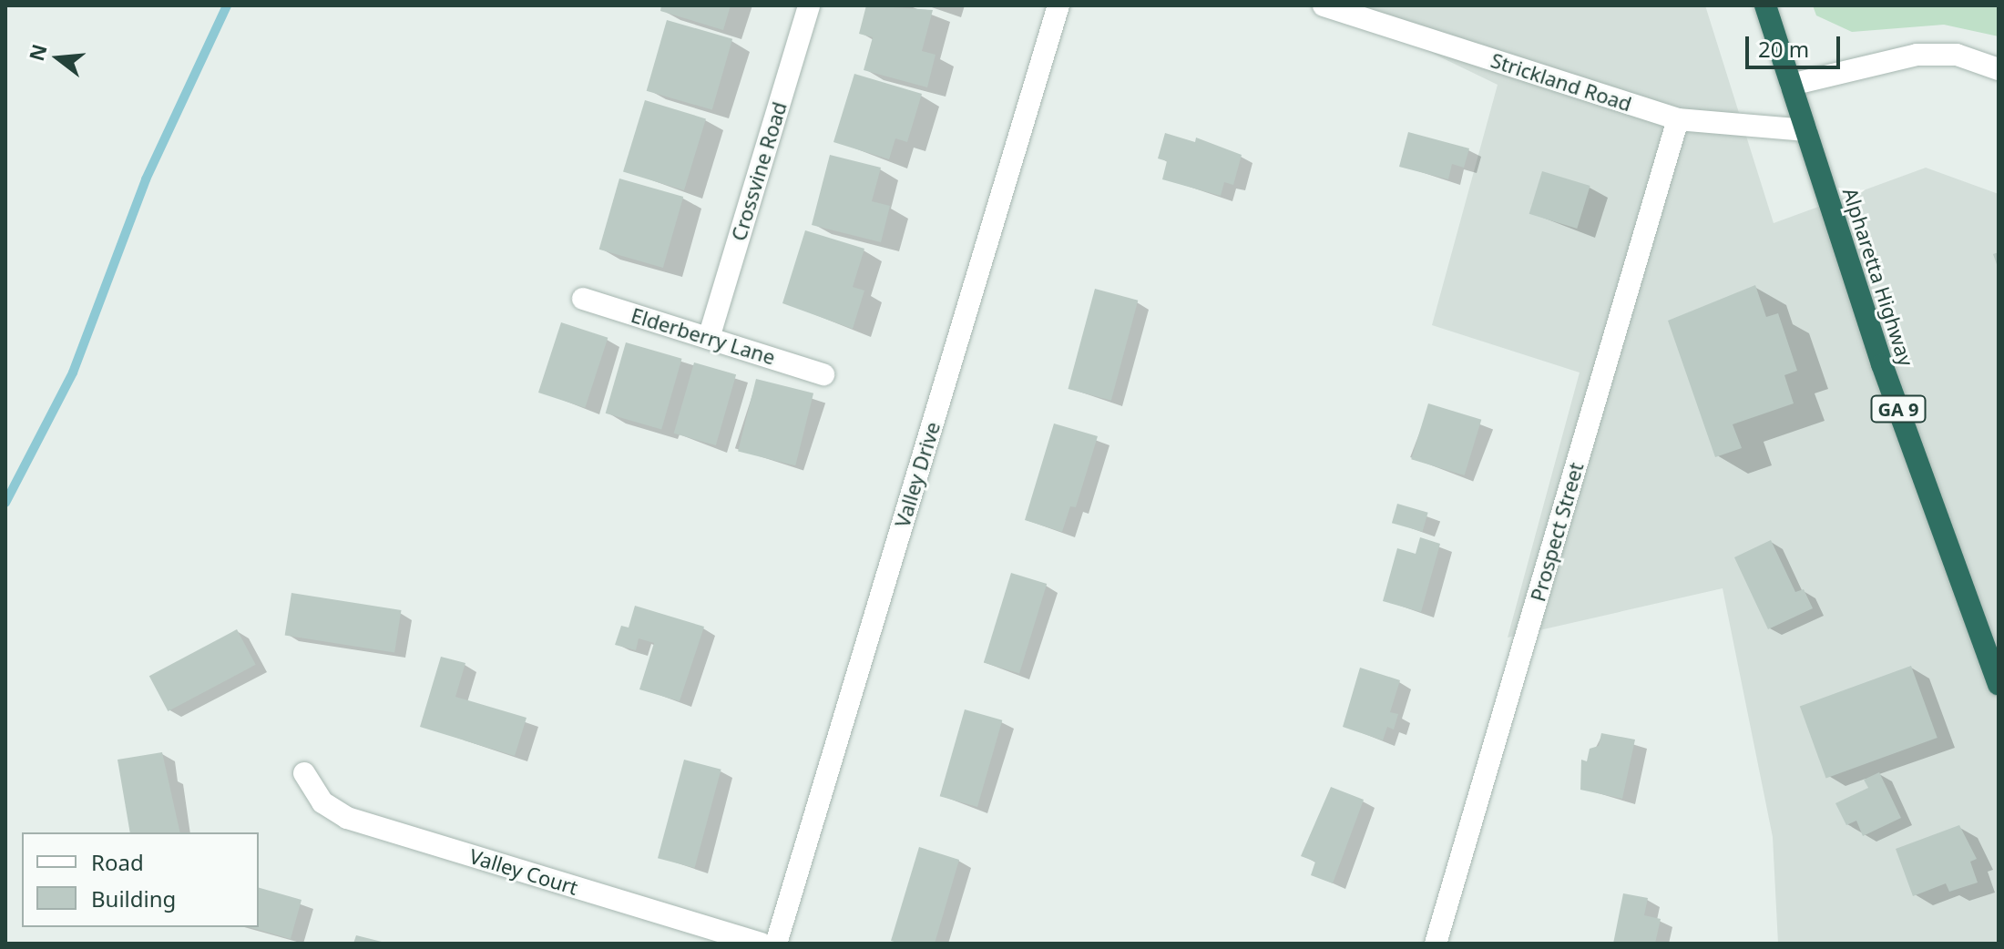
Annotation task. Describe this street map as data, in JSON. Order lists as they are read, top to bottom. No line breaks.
{"streets":{"highway":["Alpharetta Highway","GA 9"],"street":["Strickland Road","Crossvine Road","Elderberry Lane","Valley Drive","Prospect Street","Valley Court"]},"crossings":[["Strickland Road","Alpharetta Highway"],["Strickland Road","Prospect Street"],["Crossvine Road","Elderberry Lane"]],"legend":["Road","Building"],"scale_bar":"20 m","north":"left"}
